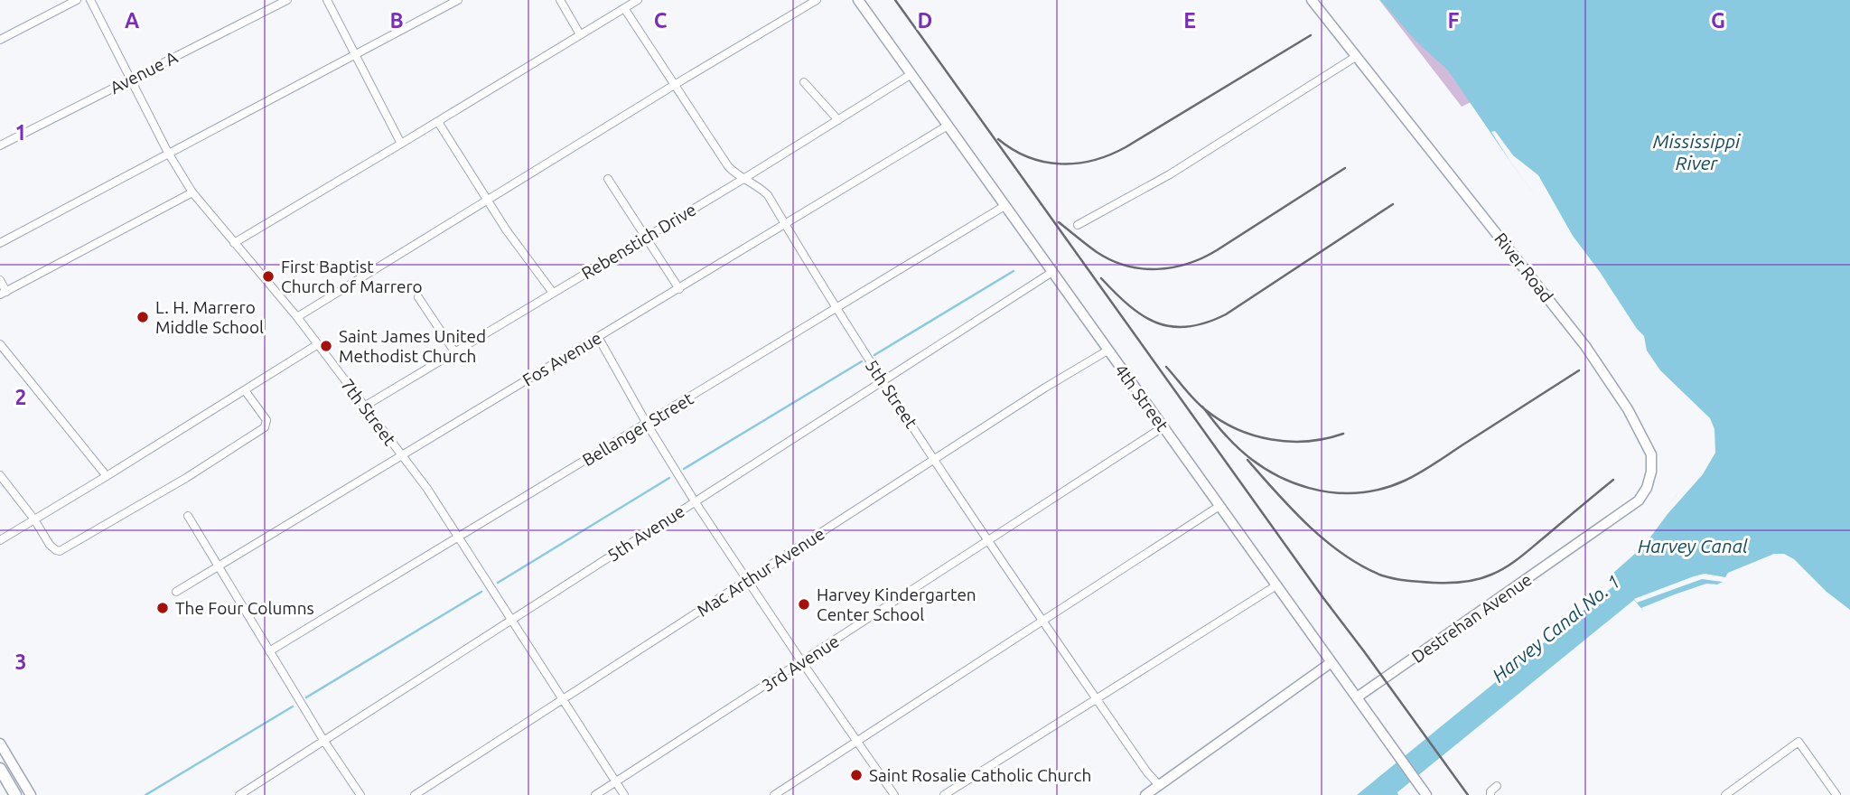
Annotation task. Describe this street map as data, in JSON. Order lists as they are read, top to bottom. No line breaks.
{"streets":{"main road":["River Road","4th Street","Destrehan Avenue"],"street":["Avenue A","Rebenstich Drive","Fos Avenue","5th Street","7th Street","Bellanger Street","5th Avenue","Mac Arthur Avenue","3rd Avenue"]},"crossings":[["Avenue A","7th Street"],["Rebenstich Drive","5th Street"],["Rebenstich Drive","4th Street"],["Rebenstich Drive","7th Street"],["River Road","Destrehan Avenue"],["Fos Avenue","5th Street"],["Fos Avenue","4th Street"],["Fos Avenue","7th Street"],["5th Street","Bellanger Street"],["5th Street","5th Avenue"],["5th Street","Mac Arthur Avenue"],["5th Street","3rd Avenue"],["4th Street","Bellanger Street"],["4th Street","5th Avenue"],["4th Street","Mac Arthur Avenue"],["4th Street","Destrehan Avenue"],["4th Street","3rd Avenue"],["7th Street","Bellanger Street"],["7th Street","5th Avenue"],["7th Street","Mac Arthur Avenue"],["7th Street","3rd Avenue"]],"water":["Mississippi River","Harvey Canal","Harvey Canal No. 1"],"places":["First Baptist Church of Marrero","L. H. Marrero Middle School","Saint James United Methodist Church","Harvey Kindergarten Center School","The Four Columns","Saint Rosalie Catholic Church"],"grid":{"columns":["A","B","C","D","E","F","G"],"rows":["1","2","3"]}}
